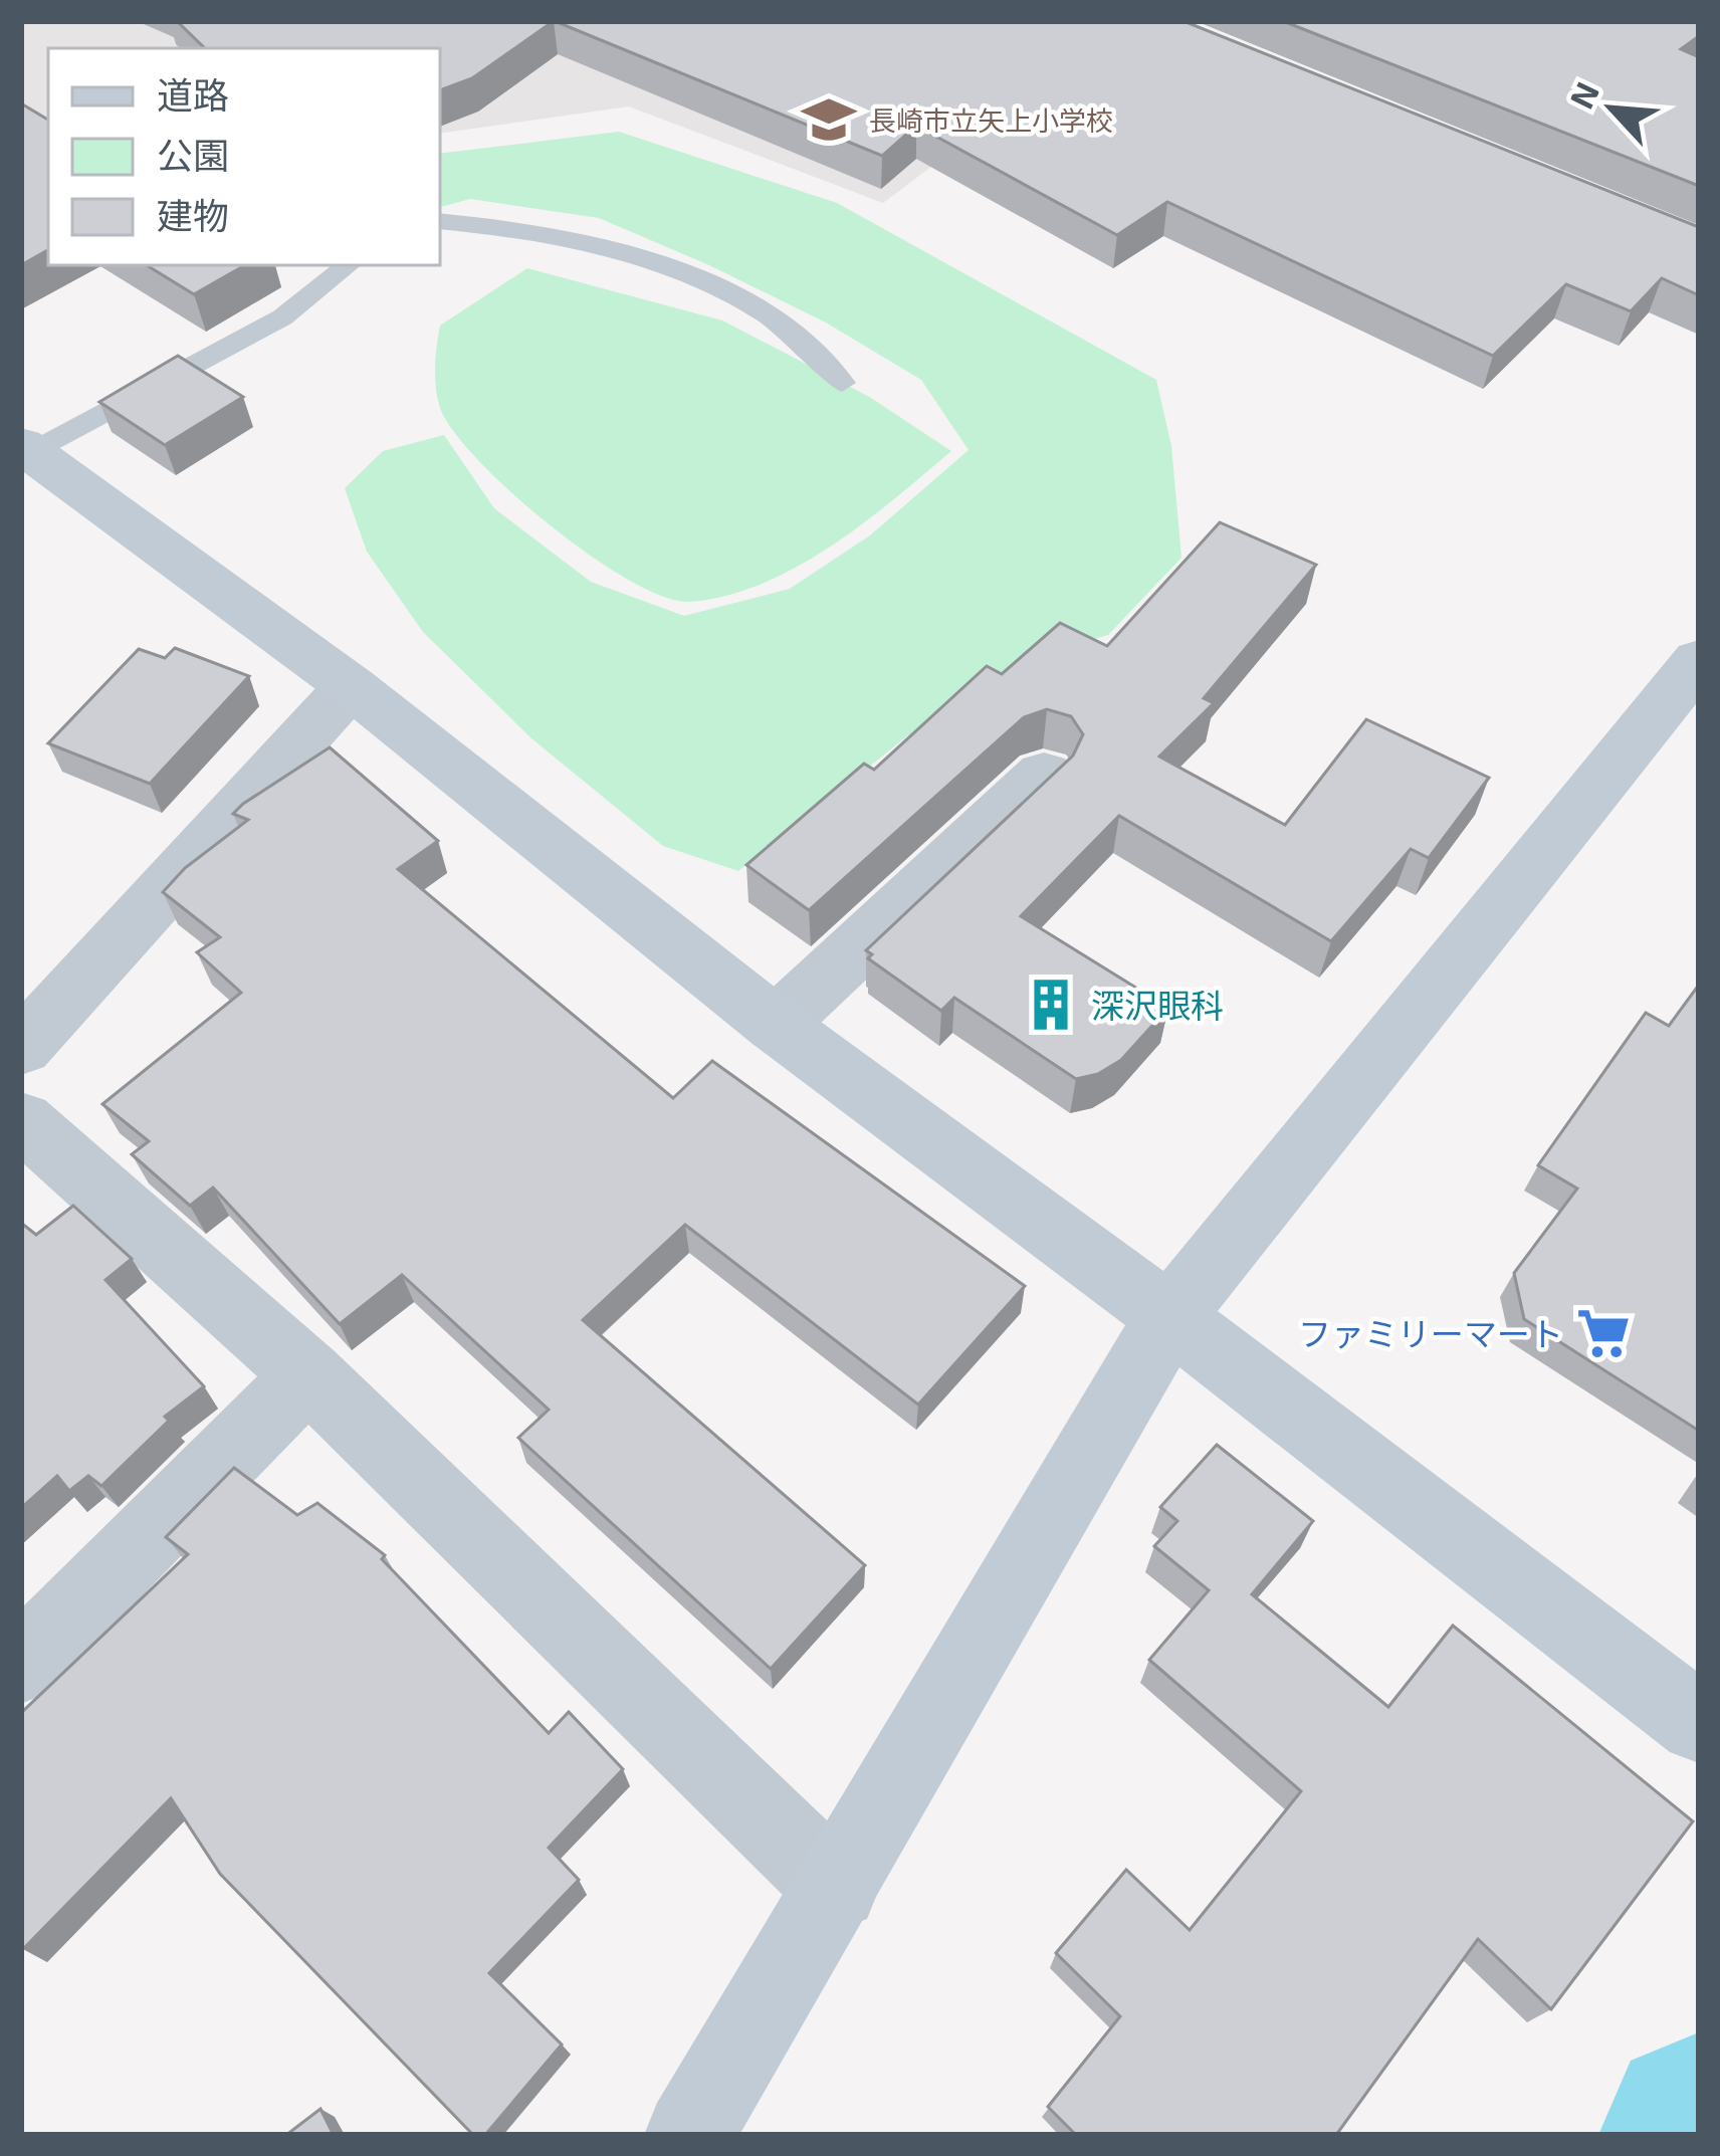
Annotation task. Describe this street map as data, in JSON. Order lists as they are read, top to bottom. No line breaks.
{"places":{"school or university":["長崎市立矢上小学校"],"building":["深沢眼科"],"supermarket":["ファミリーマート"]},"legend":["道路","公園","建物"],"north":"top left"}
